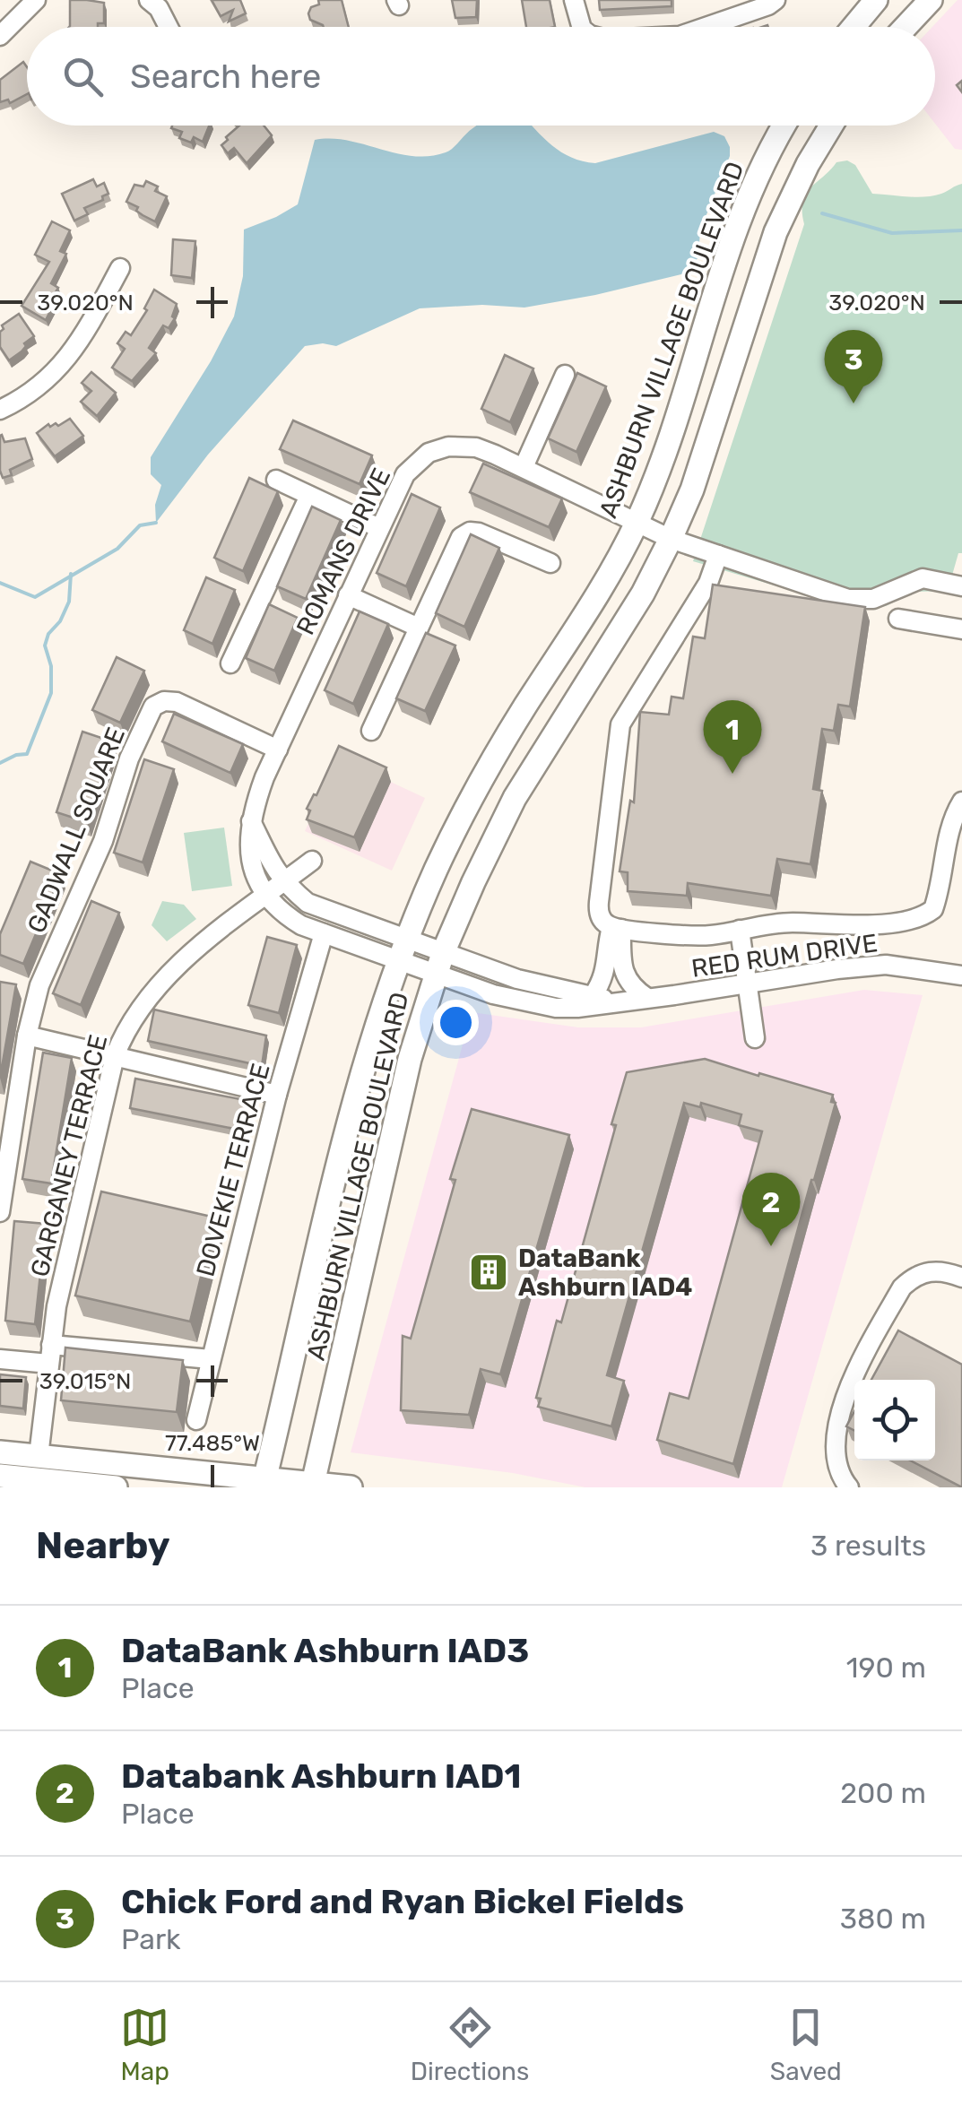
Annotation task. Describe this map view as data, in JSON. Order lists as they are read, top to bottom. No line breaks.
{"streets":{"main road":["ASHBURN VILLAGE BOULEVARD"],"street":["ROMANS DRIVE","GADWALL SQUARE","RED RUM DRIVE","GARGANEY TERRACE","DOVEKIE TERRACE"]},"crossings":[["ASHBURN VILLAGE BOULEVARD","ROMANS DRIVE"],["ASHBURN VILLAGE BOULEVARD","RED RUM DRIVE"],["ROMANS DRIVE","GADWALL SQUARE"],["ROMANS DRIVE","GARGANEY TERRACE"]],"places":{"building":["DataBank Ashburn IAD4"]},"page":{"search":"Search here","pins":["3","1","2"],"heading":["Nearby","3 results"],"list":[{"mark":"1","name":"DataBank Ashburn IAD3","note":"Place","value":"190 m"},{"mark":"2","name":"Databank Ashburn IAD1","note":"Place","value":"200 m"},{"mark":"3","name":"Chick Ford and Ryan Bickel Fields","note":"Park","value":"380 m"}],"nav":["Map","Directions","Saved"]},"coordinates":["39.020°N","39.015°N","77.485°W"]}
